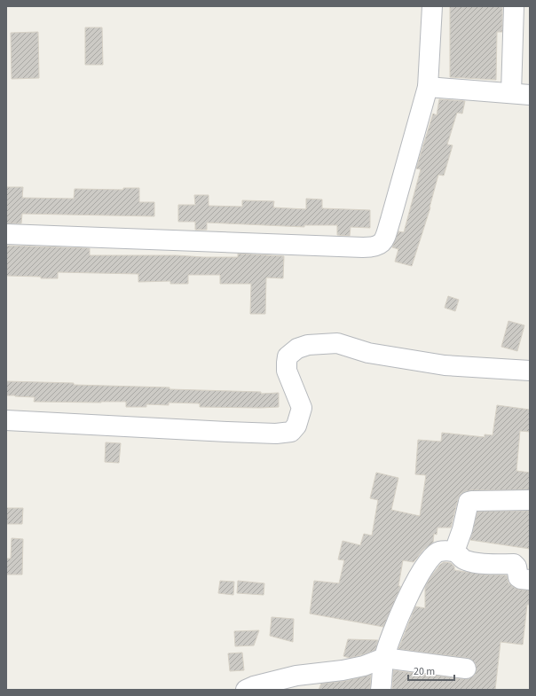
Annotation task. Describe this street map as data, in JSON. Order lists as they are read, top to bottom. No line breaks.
{"scale_bar":"20 m"}
